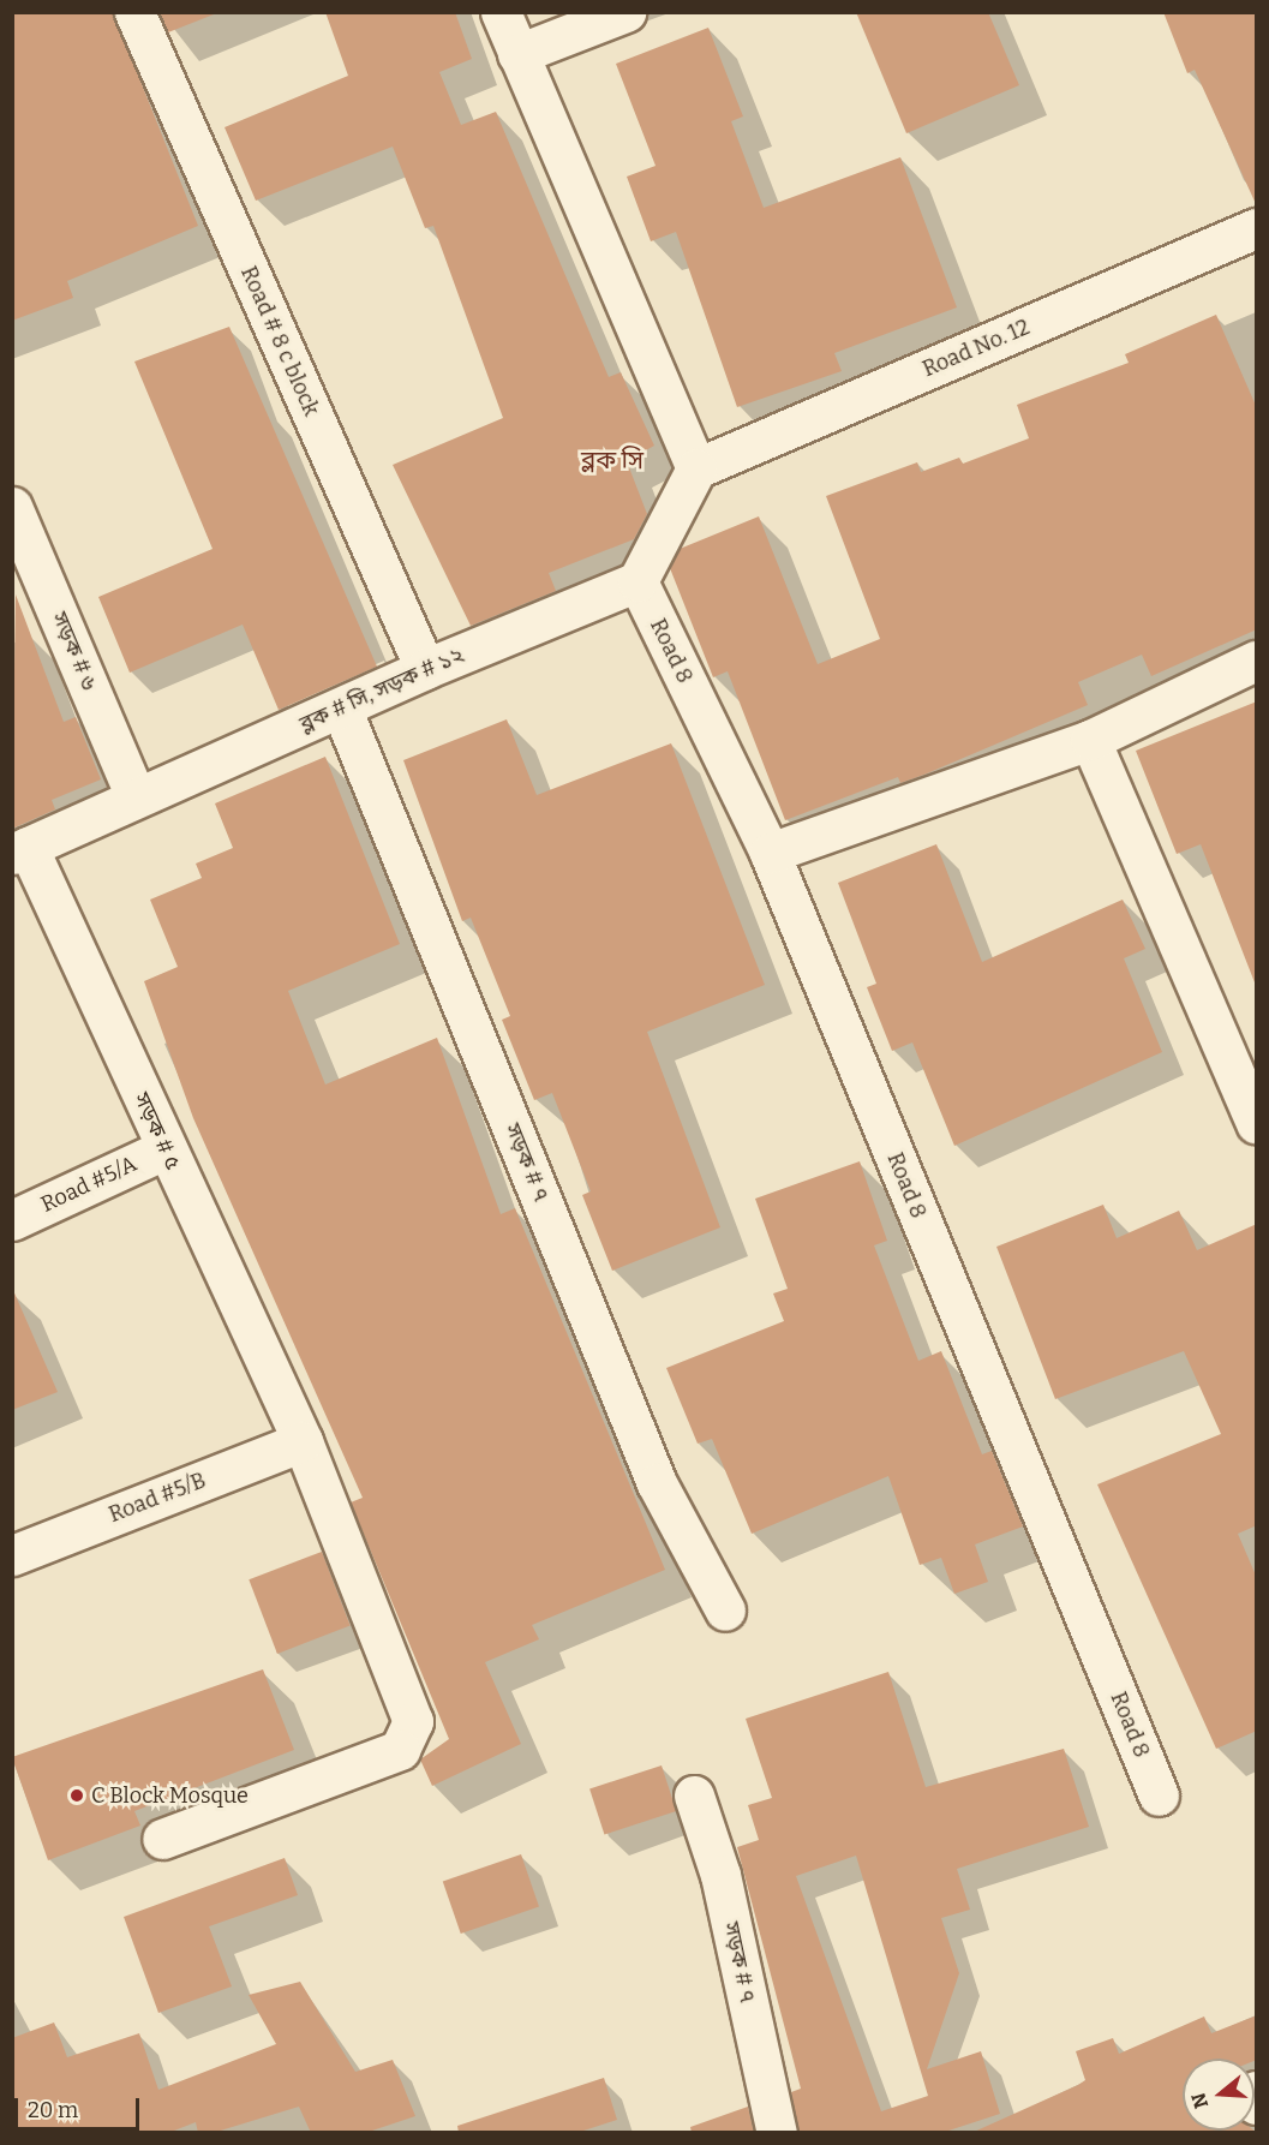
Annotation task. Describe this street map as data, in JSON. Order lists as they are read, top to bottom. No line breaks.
{"streets":{"street":["Road # 8 c block","Road No. 12","সড়ক # ৬","Road 8","ব্লক # সি, সড়ক # ১২","সড়ক # ৫","সড়ক # ৭","Road #5/A","Road #5/B"]},"crossings":[["Road # 8 c block","ব্লক # সি, সড়ক # ১২"],["সড়ক # ৬","ব্লক # সি, সড়ক # ১২"],["Road 8","ব্লক # সি, সড়ক # ১২"],["ব্লক # সি, সড়ক # ১২","সড়ক # ৫"],["ব্লক # সি, সড়ক # ১২","সড়ক # ৭"],["সড়ক # ৫","Road #5/A"],["সড়ক # ৫","Road #5/B"]],"districts":["ব্লক সি"],"places":["C Block Mosque"],"scale_bar":"20 m","north":"left"}
